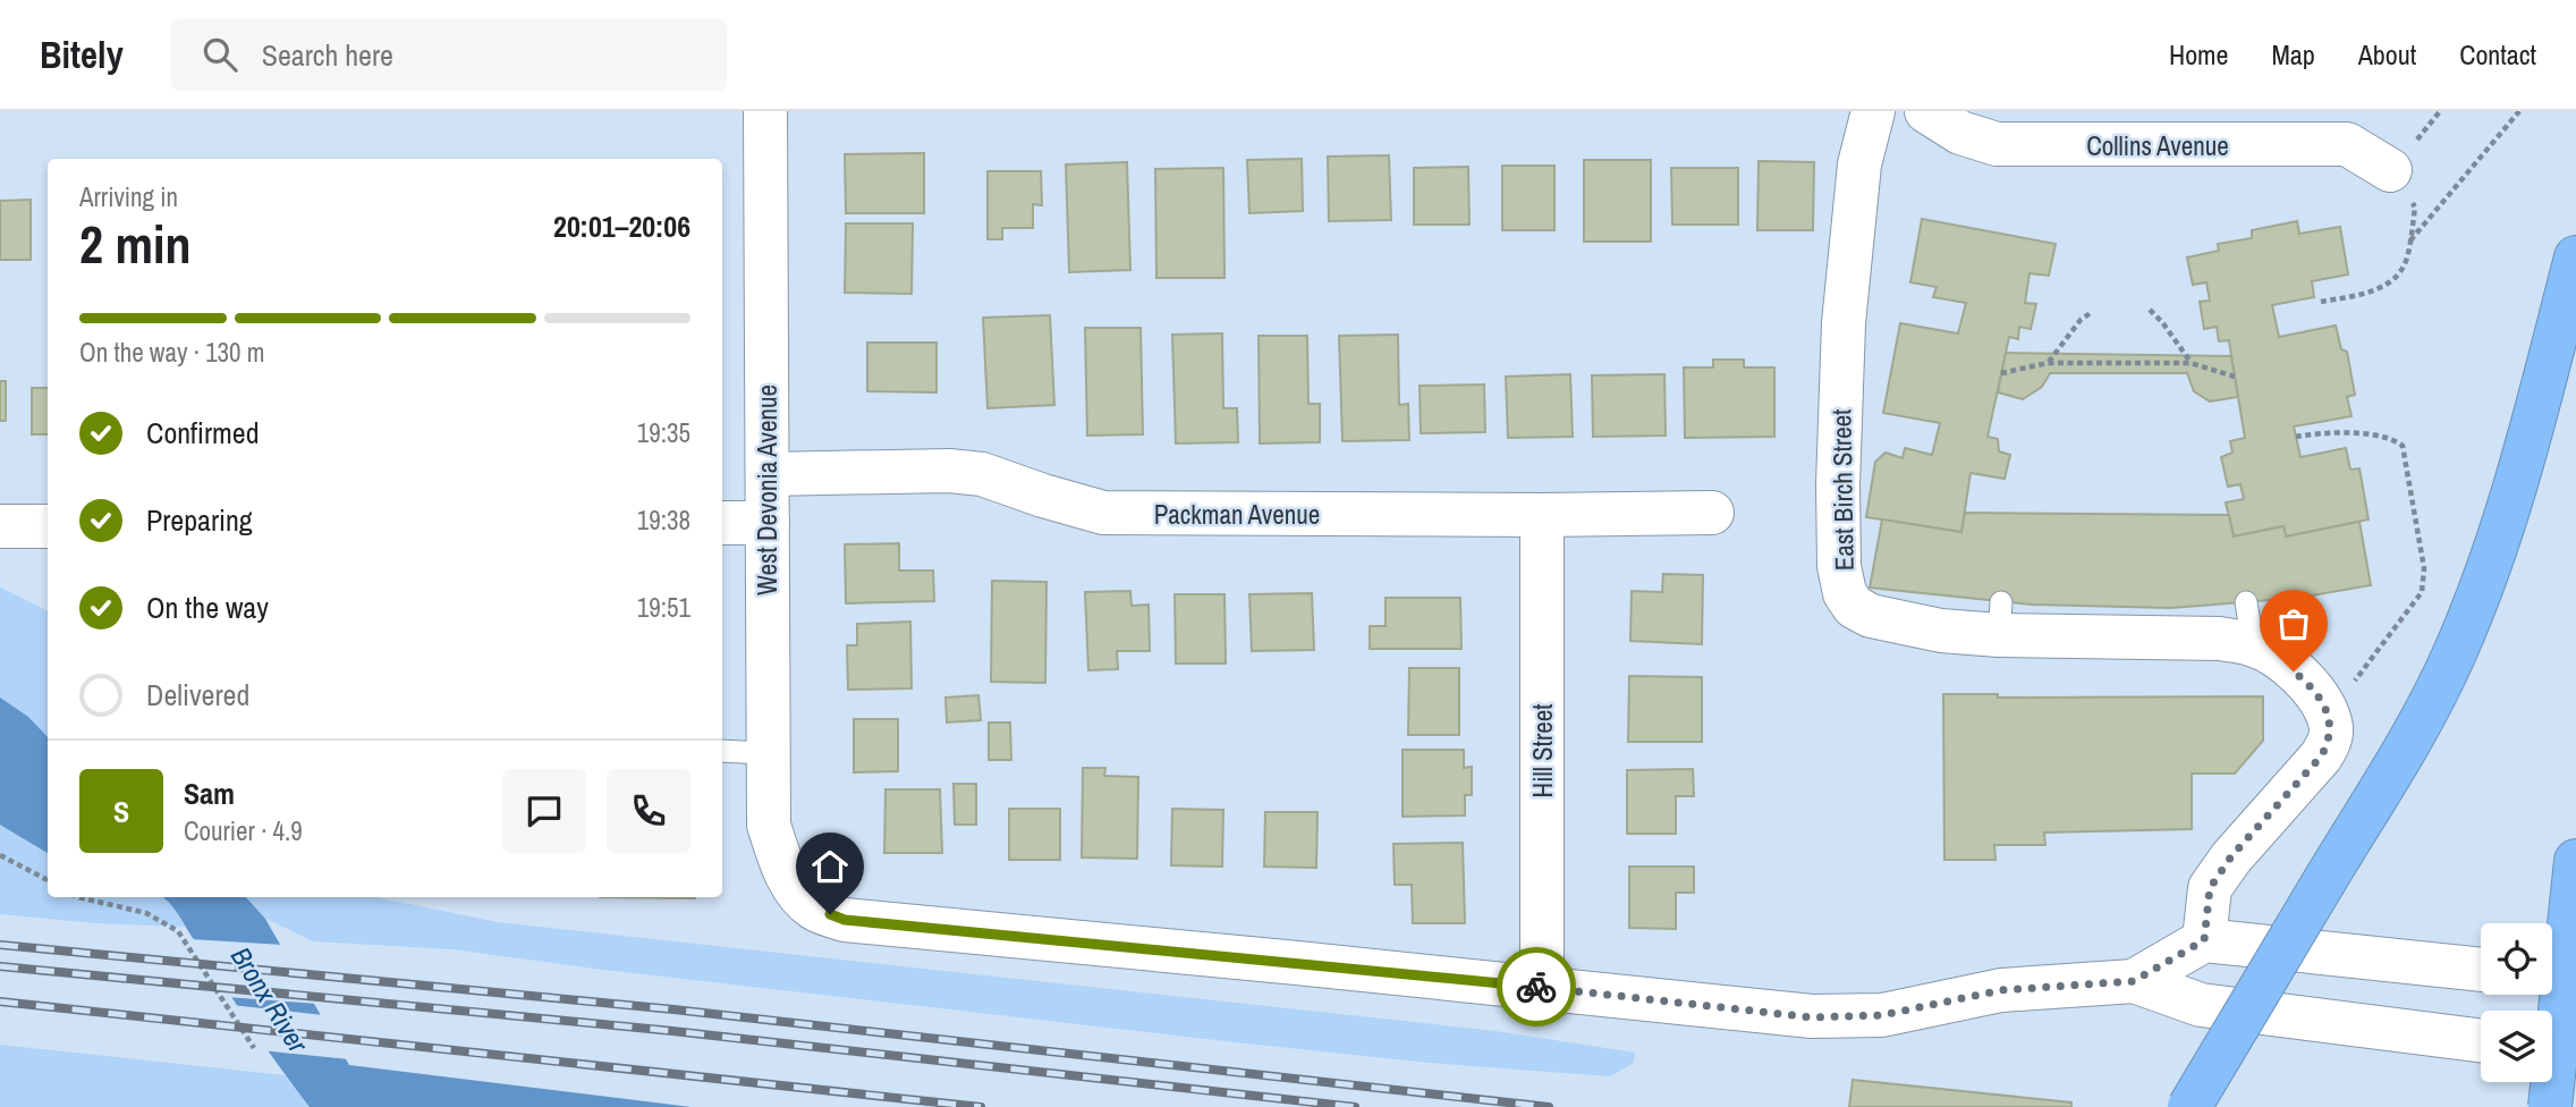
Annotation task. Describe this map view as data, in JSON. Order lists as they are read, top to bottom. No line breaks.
{"streets":{"street":["Collins Avenue","West Devonia Avenue","East Birch Street","Packman Avenue","Hill Street"]},"crossings":[["West Devonia Avenue","Packman Avenue"],["West Devonia Avenue","Hill Street"],["Packman Avenue","Hill Street"]],"water":["Bronx River"],"page":{"header":"Bitely","search":"Search here","nav":["Home","Map","About","Contact"],"heading":["2 min","Arriving in","20:01–20:06"],"panel":["Sam","Courier · 4.9"],"bar":"On the way · 130 m","list":[["Confirmed","19:35"],["Preparing","19:38"],["On the way","19:51"],"Delivered"],"round":"S"}}
